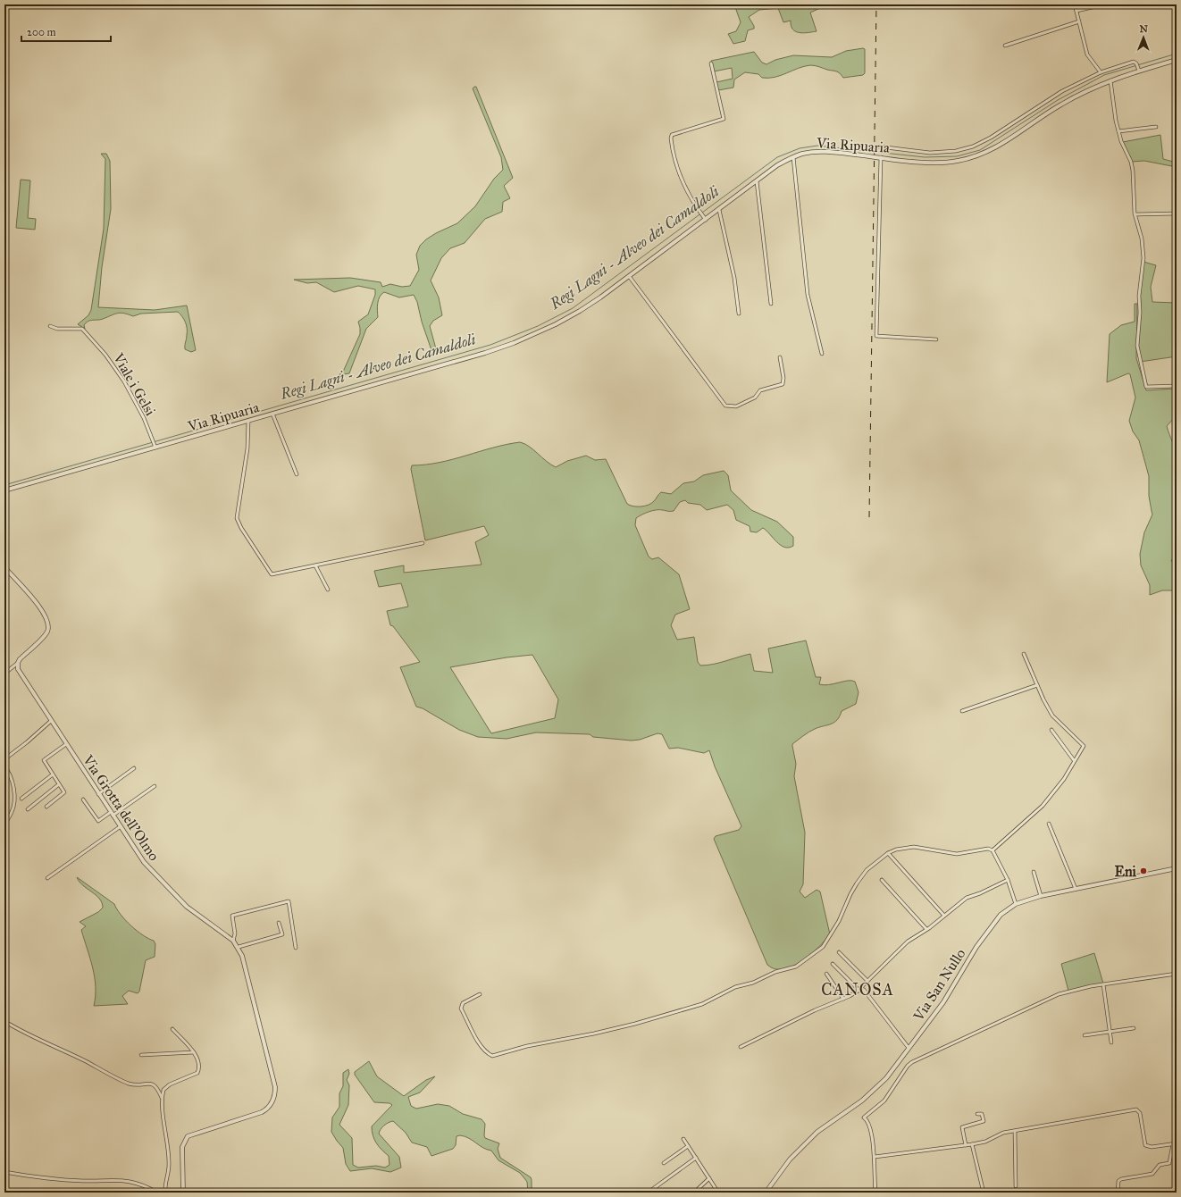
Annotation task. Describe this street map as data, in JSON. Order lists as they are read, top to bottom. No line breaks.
{"streets":{"street":["Via Ripuaria","Viale i Gelsi","Via Grotta dell'Olmo","Via San Nullo"]},"crossings":[["Via Ripuaria","Viale i Gelsi"]],"districts":["CANOSA"],"water":["Regi Lagni - Alveo dei Camaldoli"],"places":["Eni"],"scale_bar":"200 m","north":"top"}
